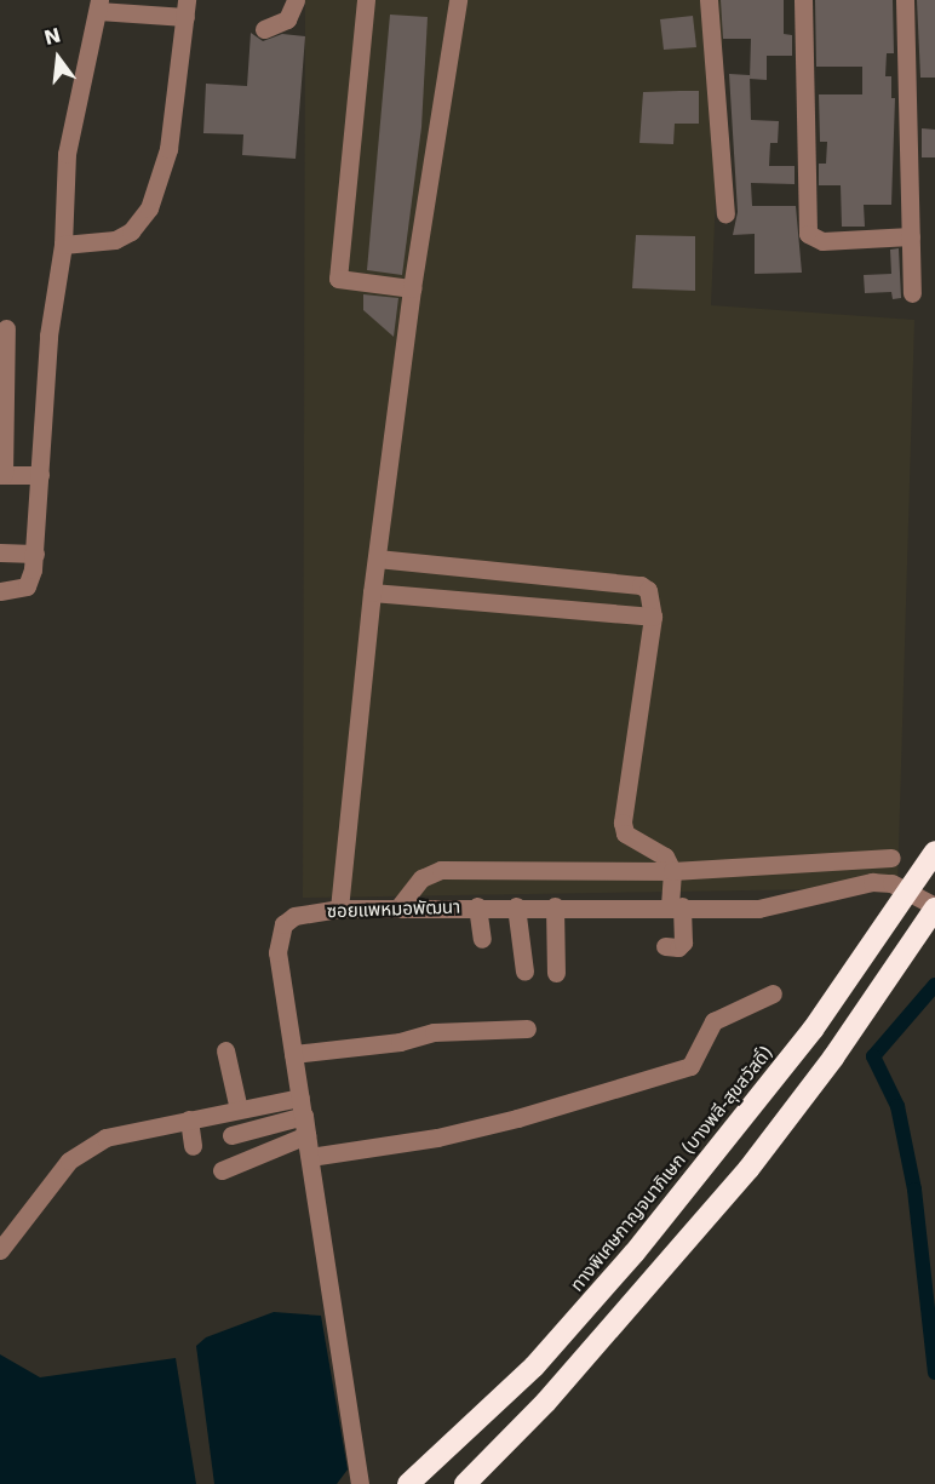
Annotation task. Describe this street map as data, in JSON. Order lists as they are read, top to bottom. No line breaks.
{"streets":{"highway":["ทางพิเศษกาญจนาภิเษก (บางพลี-สุขสวัสดิ์)"],"street":["ซอยแพหมอพัฒนา"]},"north":"top"}
